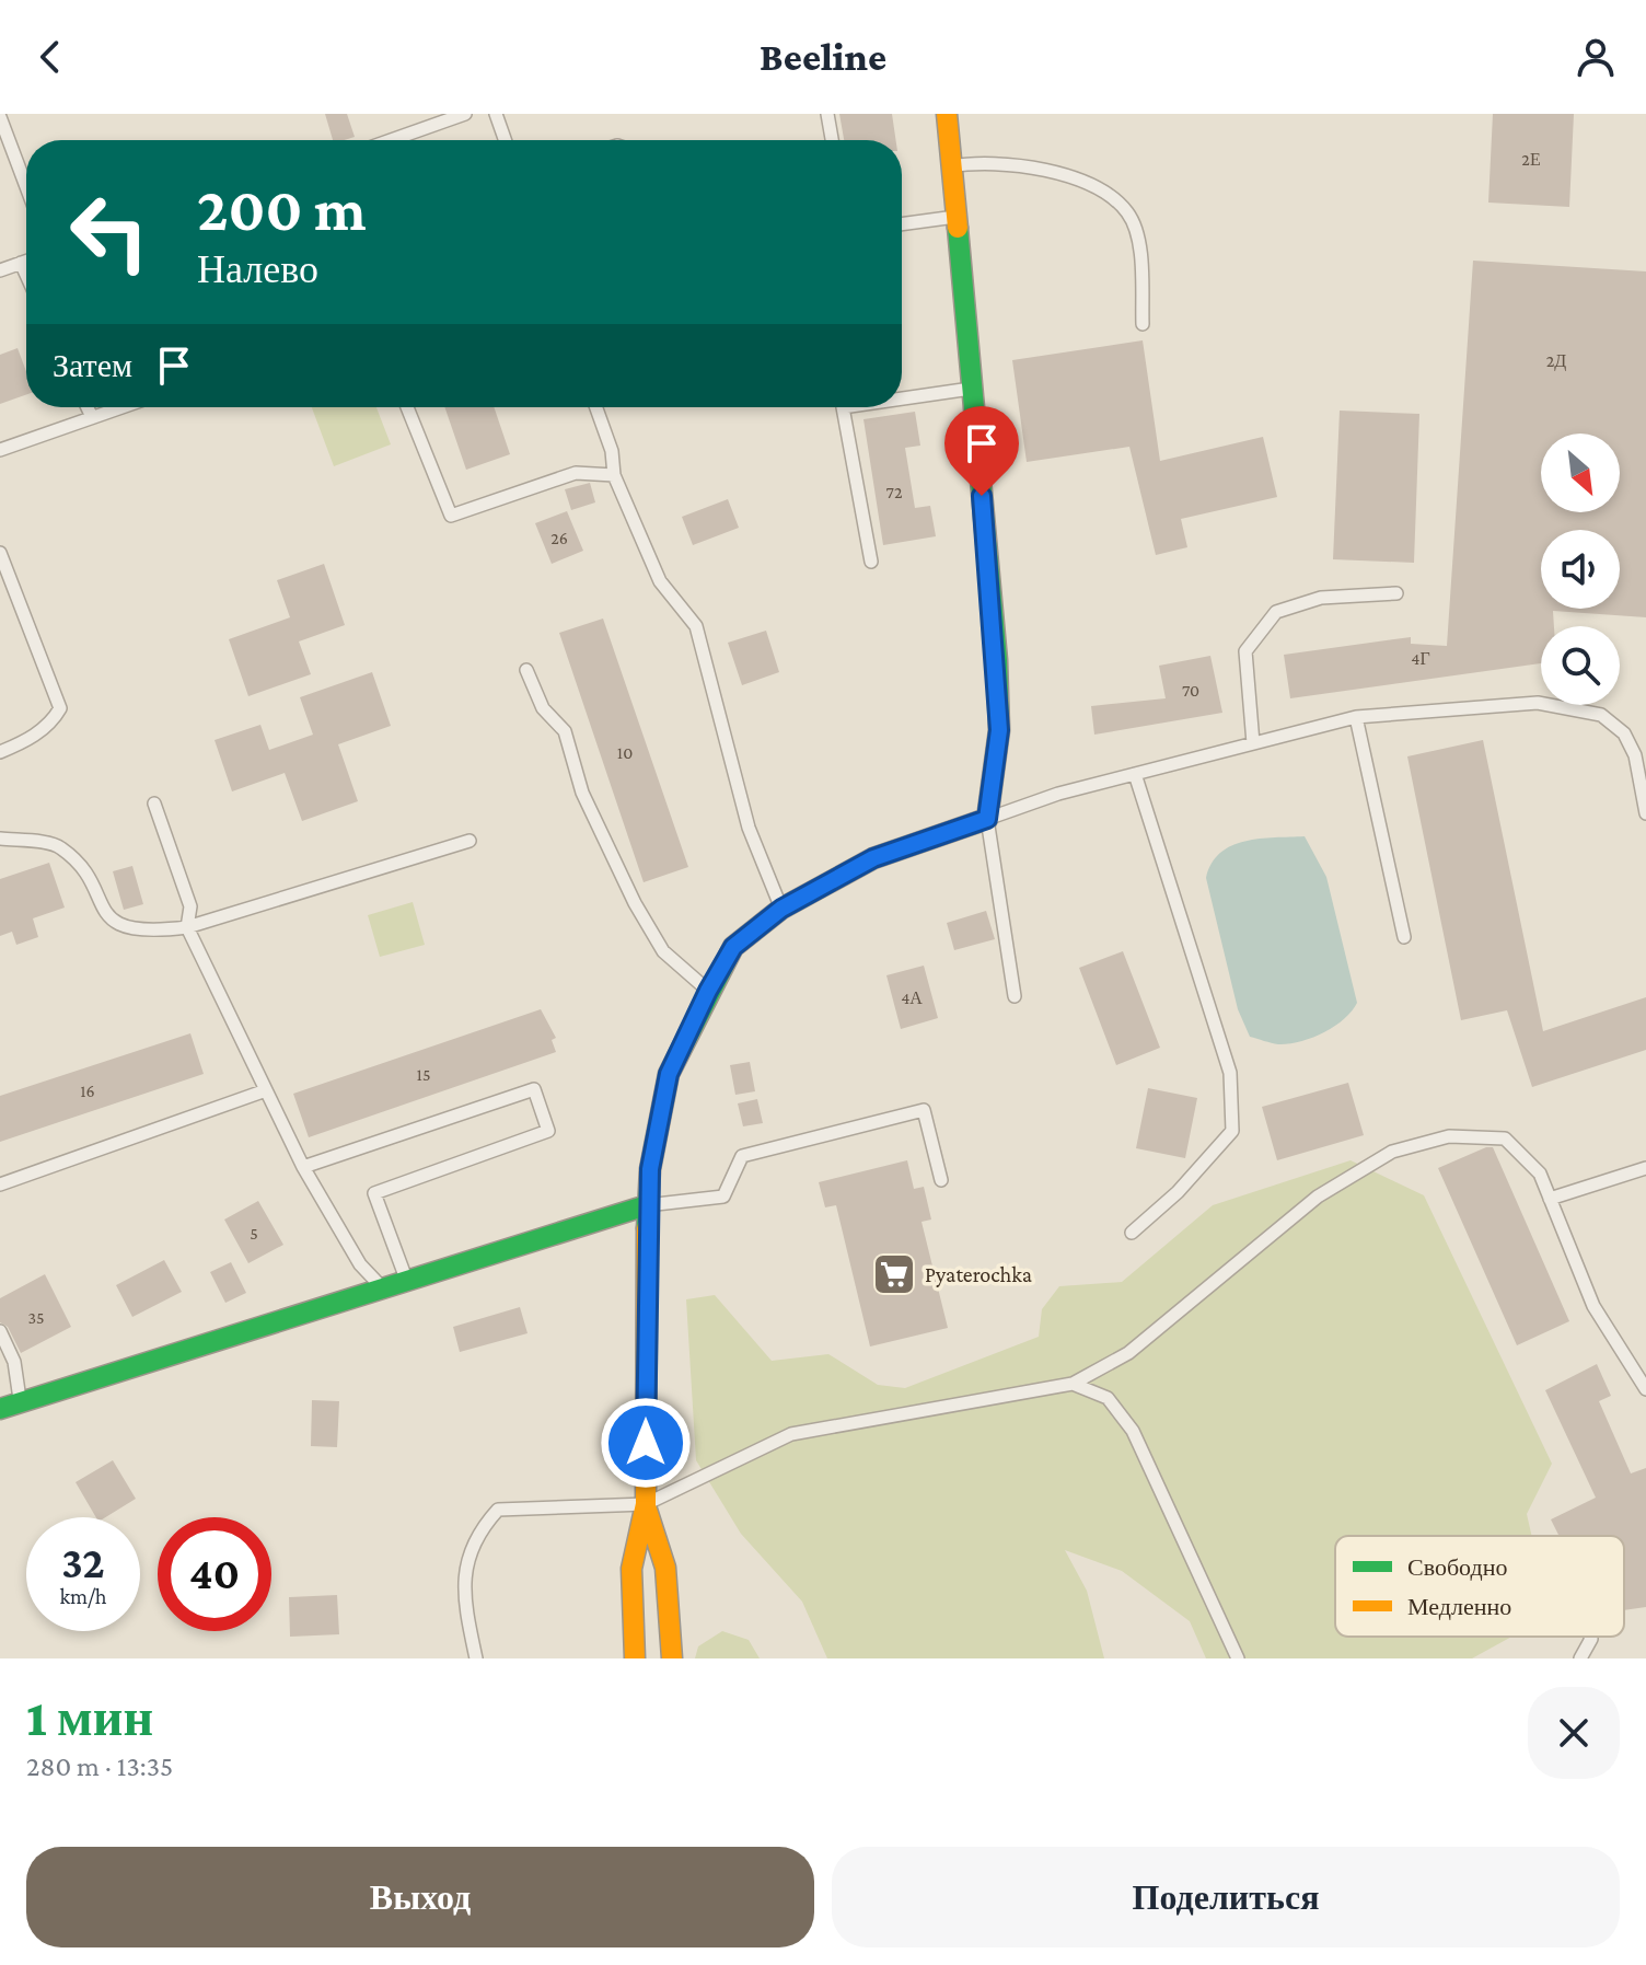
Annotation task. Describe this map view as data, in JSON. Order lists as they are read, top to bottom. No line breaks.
{"places":{"supermarket":["Pyaterochka"]},"house_numbers":["2Е","2Д","72","26","4Г","70","10","4А","15","16","5","35"],"legend":["Свободно","Медленно"],"north":"bottom right","page":{"header":"Beeline","turn":["200 m","Налево"],"then":"Затем","speed":"32 km/h","limit":"40","heading":["1 мин","280 m · 13:35"],"buttons":["Выход","Поделиться"]}}
